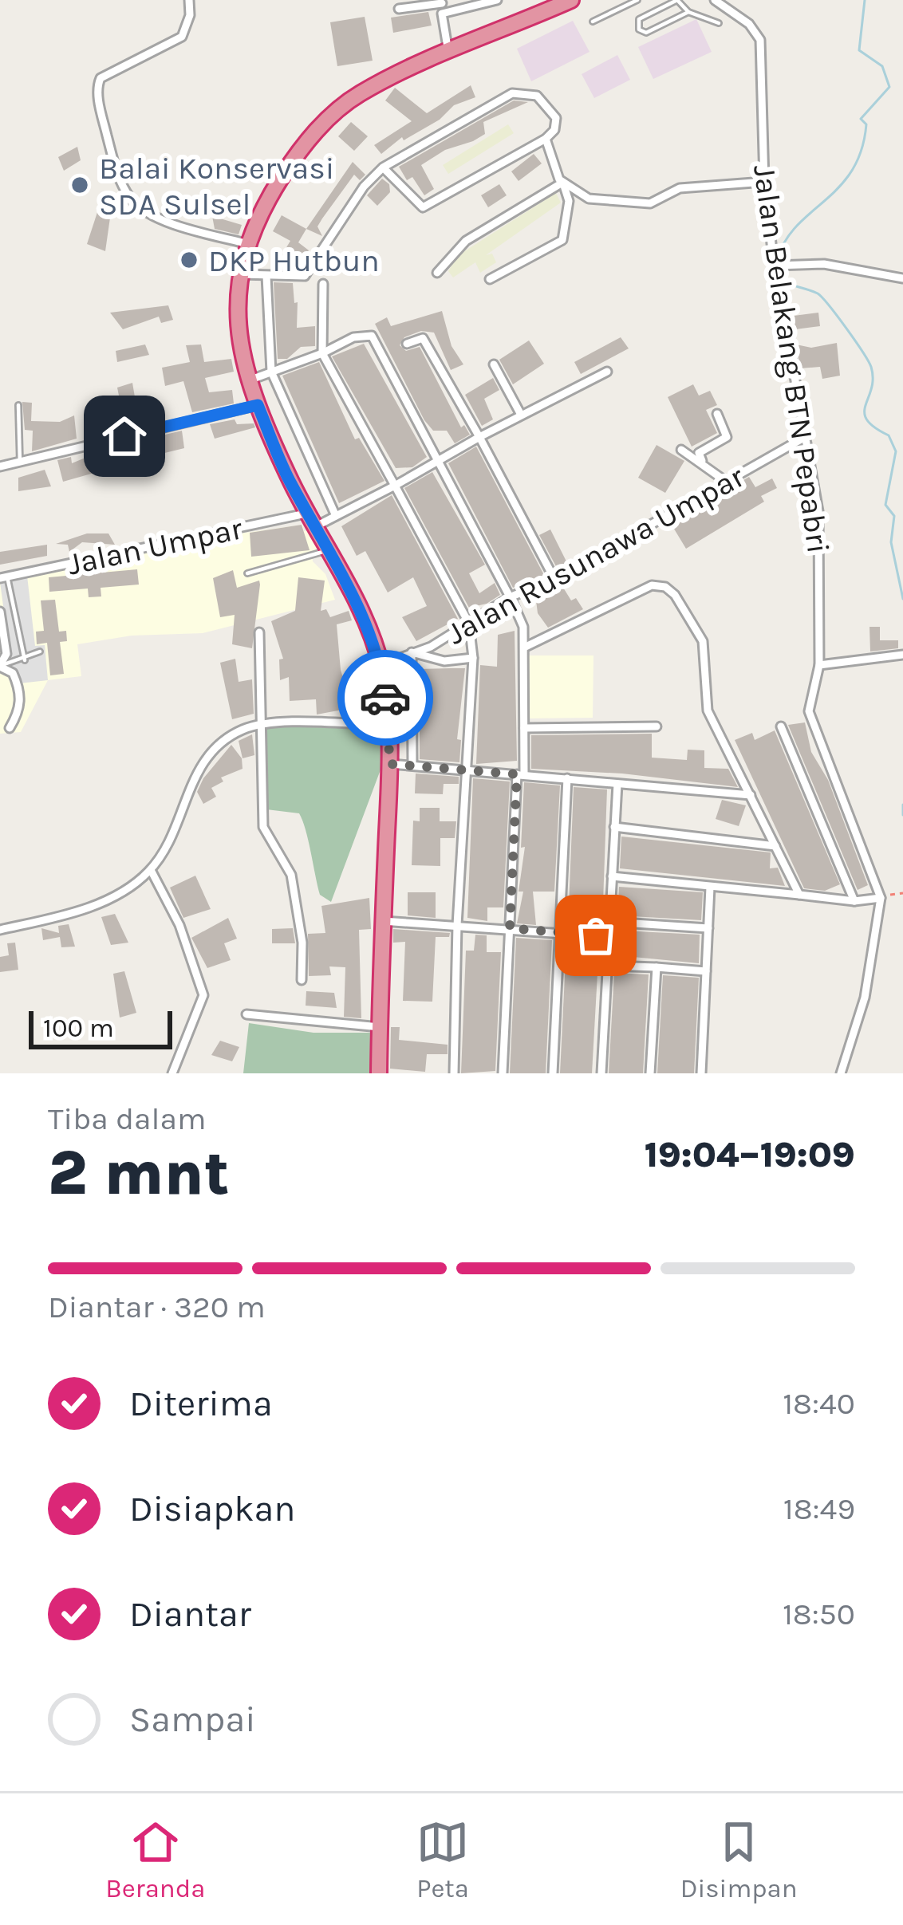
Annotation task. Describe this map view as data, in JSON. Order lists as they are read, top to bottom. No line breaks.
{"streets":{"street":["Jalan Belakang BTN Pepabri","Jalan Umpar","Jalan Rusunawa Umpar"]},"crossings":[["Jalan Belakang BTN Pepabri","Jalan Rusunawa Umpar"]],"places":["Balai Konservasi SDA Sulsel","DKP Hutbun"],"scale_bar":"100 m","page":{"scale":"100 m","heading":["2 mnt","Tiba dalam","19:04–19:09"],"bar":"Diantar · 320 m","list":[["Diterima","18:40"],["Disiapkan","18:49"],["Diantar","18:50"],"Sampai"],"tabs":["Beranda","Peta","Disimpan"]}}
